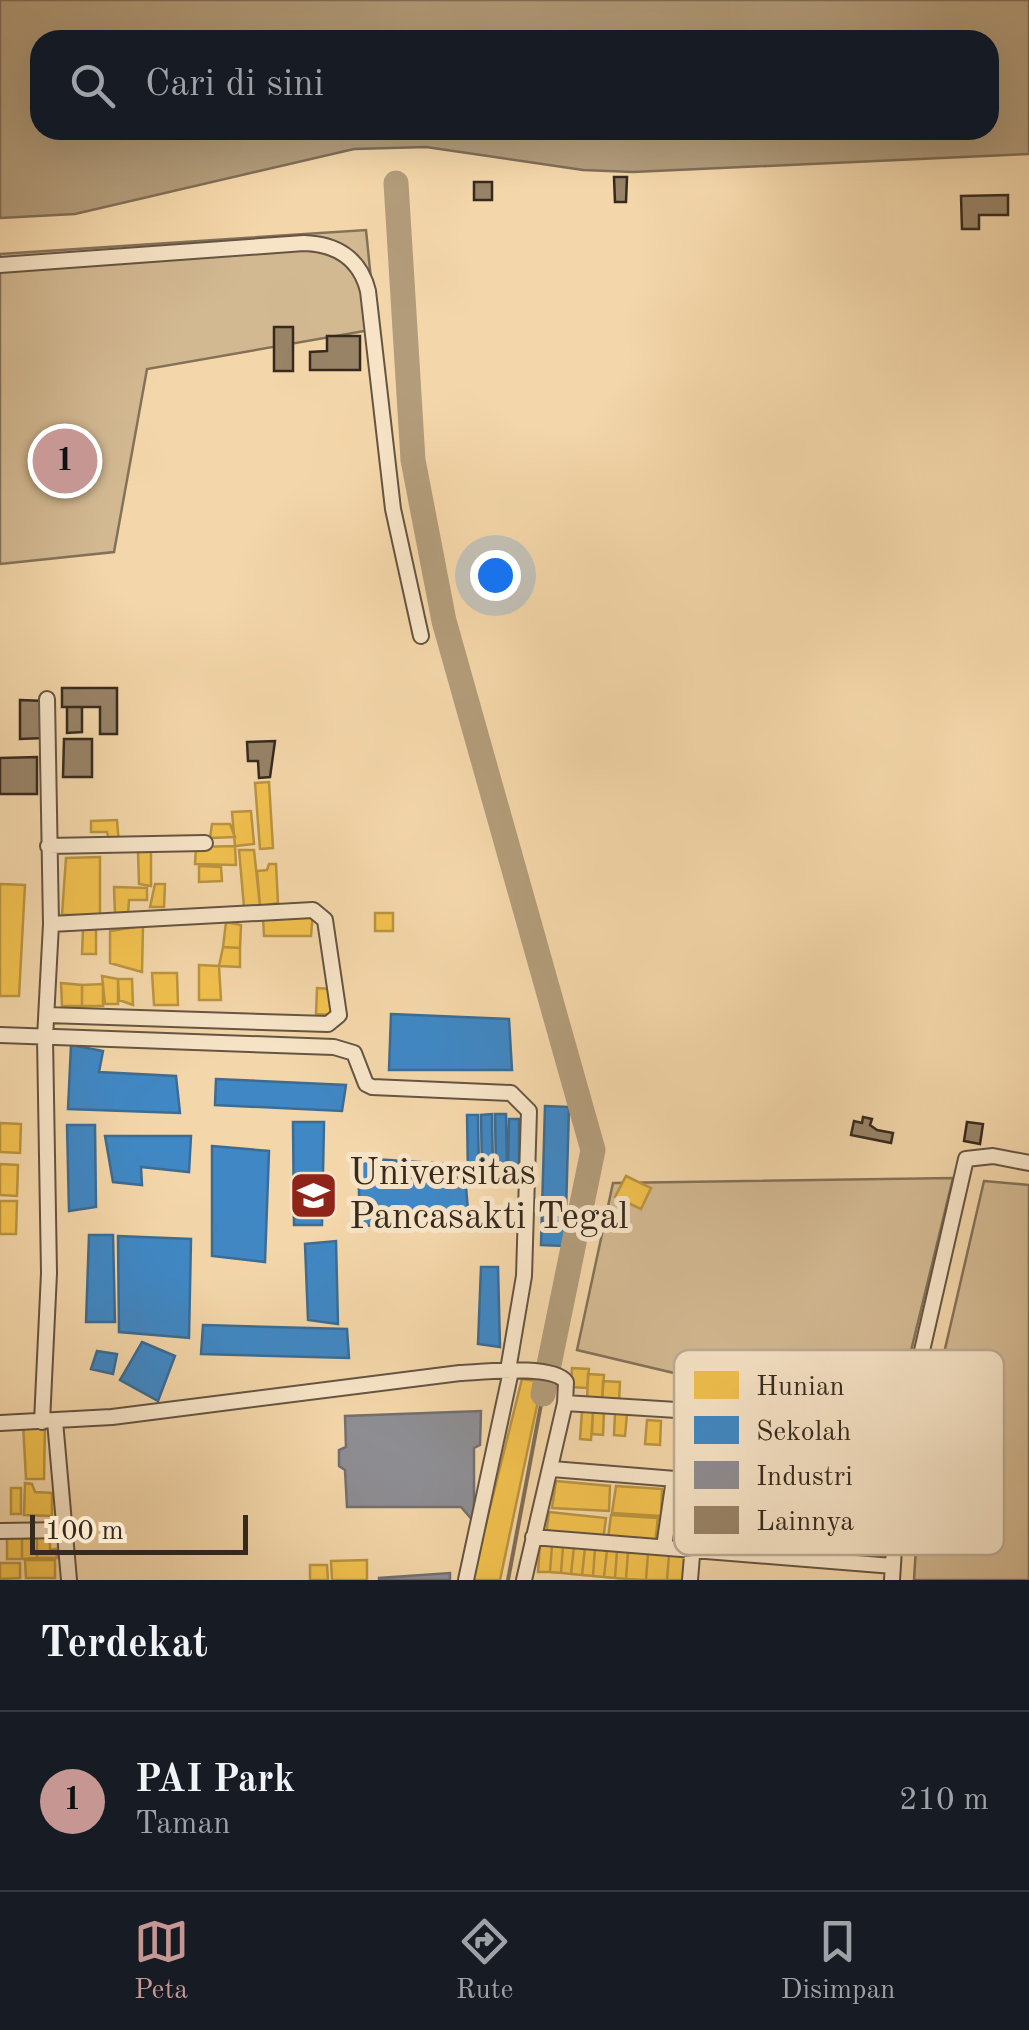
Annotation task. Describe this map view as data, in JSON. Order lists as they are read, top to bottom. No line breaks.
{"places":{"school or university":["Universitas Pancasakti Tegal"]},"legend":["Hunian","Sekolah","Industri","Lainnya"],"scale_bar":"100 m","page":{"search":"Cari di sini","pins":"1","scale":"100 m","heading":"Terdekat","list":[{"mark":"1","name":"PAI Park","note":"Taman","value":"210 m"}],"nav":["Peta","Rute","Disimpan"]}}
